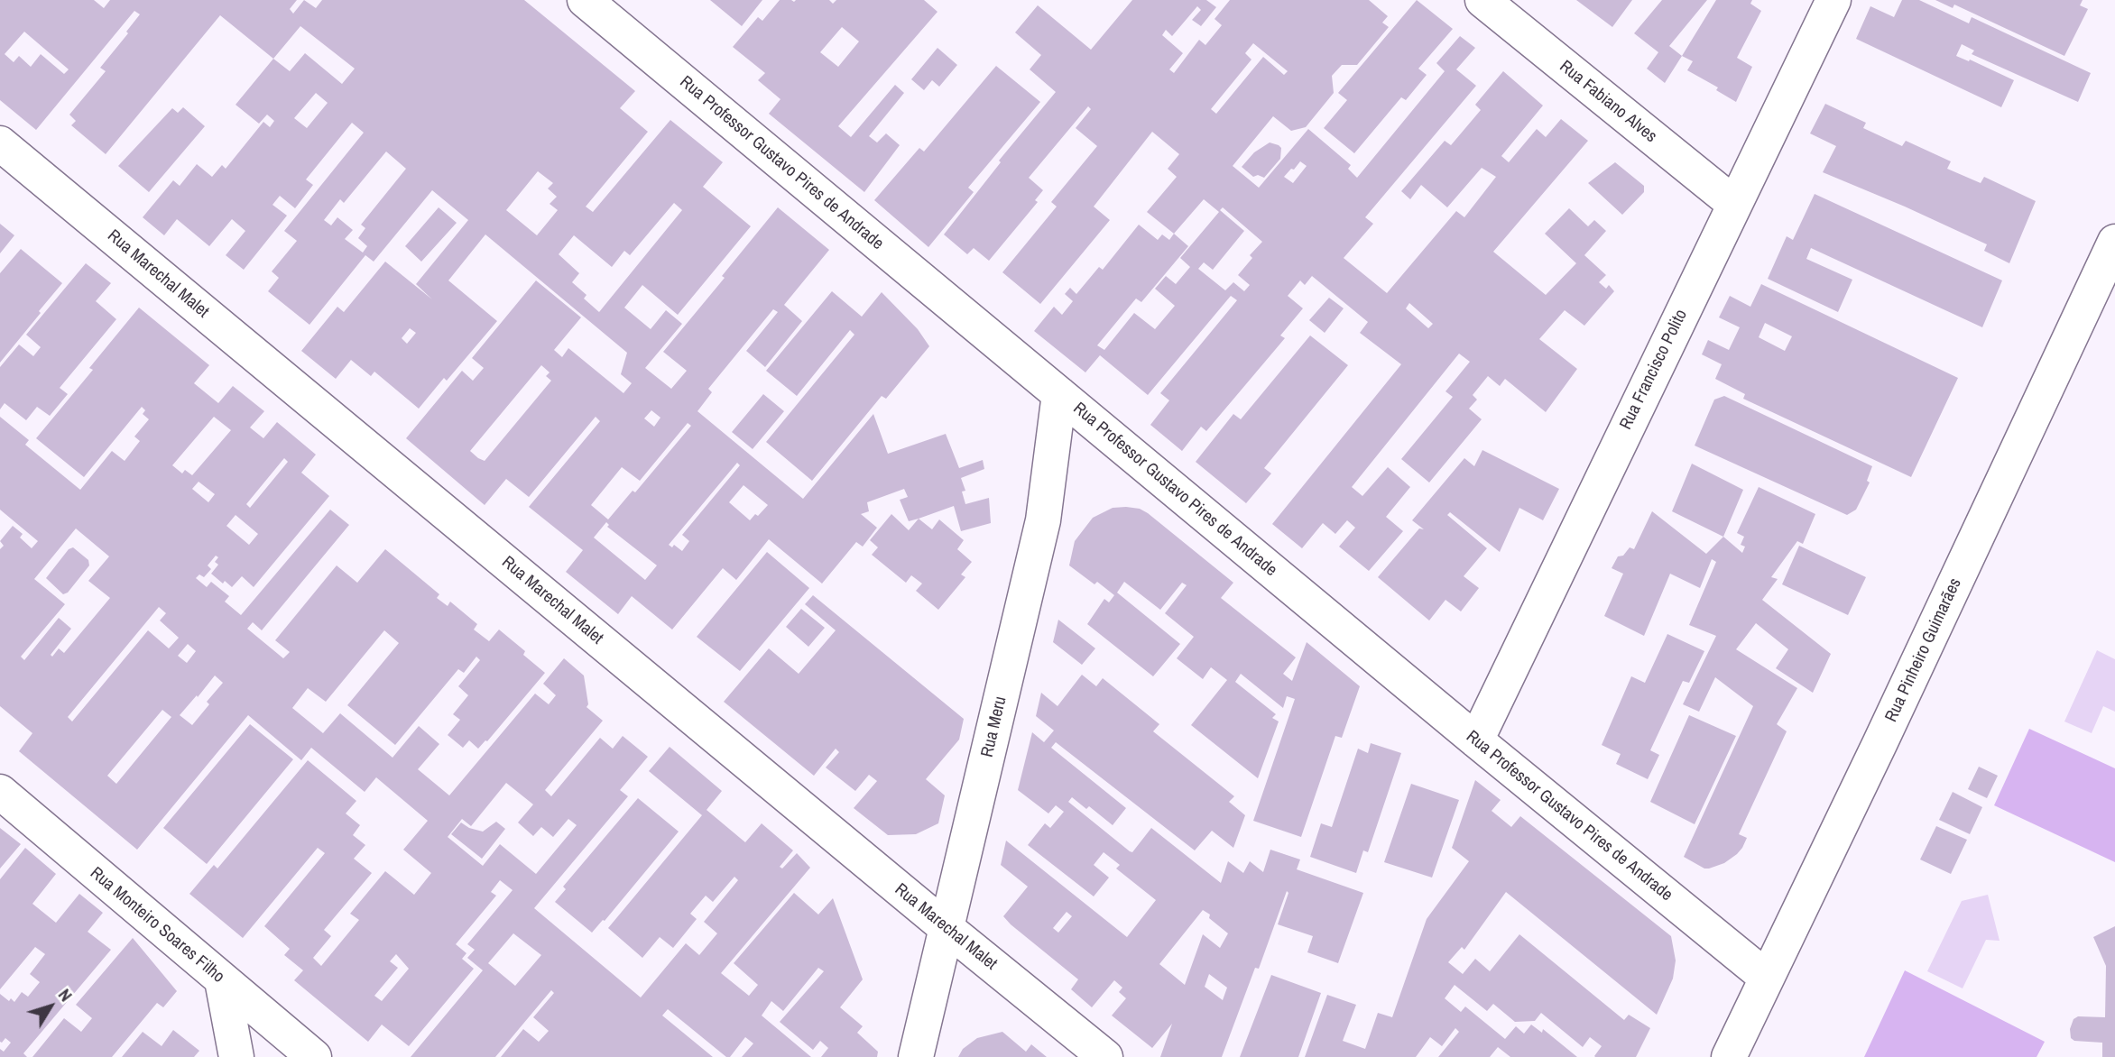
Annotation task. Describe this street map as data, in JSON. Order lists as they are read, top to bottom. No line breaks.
{"streets":{"street":["Rua Fabiano Alves","Rua Professor Gustavo Pires de Andrade","Rua Marechal Malet","Rua Francisco Polito","Rua Pinheiro Guimarães","Rua Meru","Rua Monteiro Soares Filho"]},"crossings":[["Rua Fabiano Alves","Rua Francisco Polito"],["Rua Professor Gustavo Pires de Andrade","Rua Francisco Polito"],["Rua Professor Gustavo Pires de Andrade","Rua Pinheiro Guimarães"],["Rua Professor Gustavo Pires de Andrade","Rua Meru"],["Rua Marechal Malet","Rua Meru"]],"north":"top right"}
